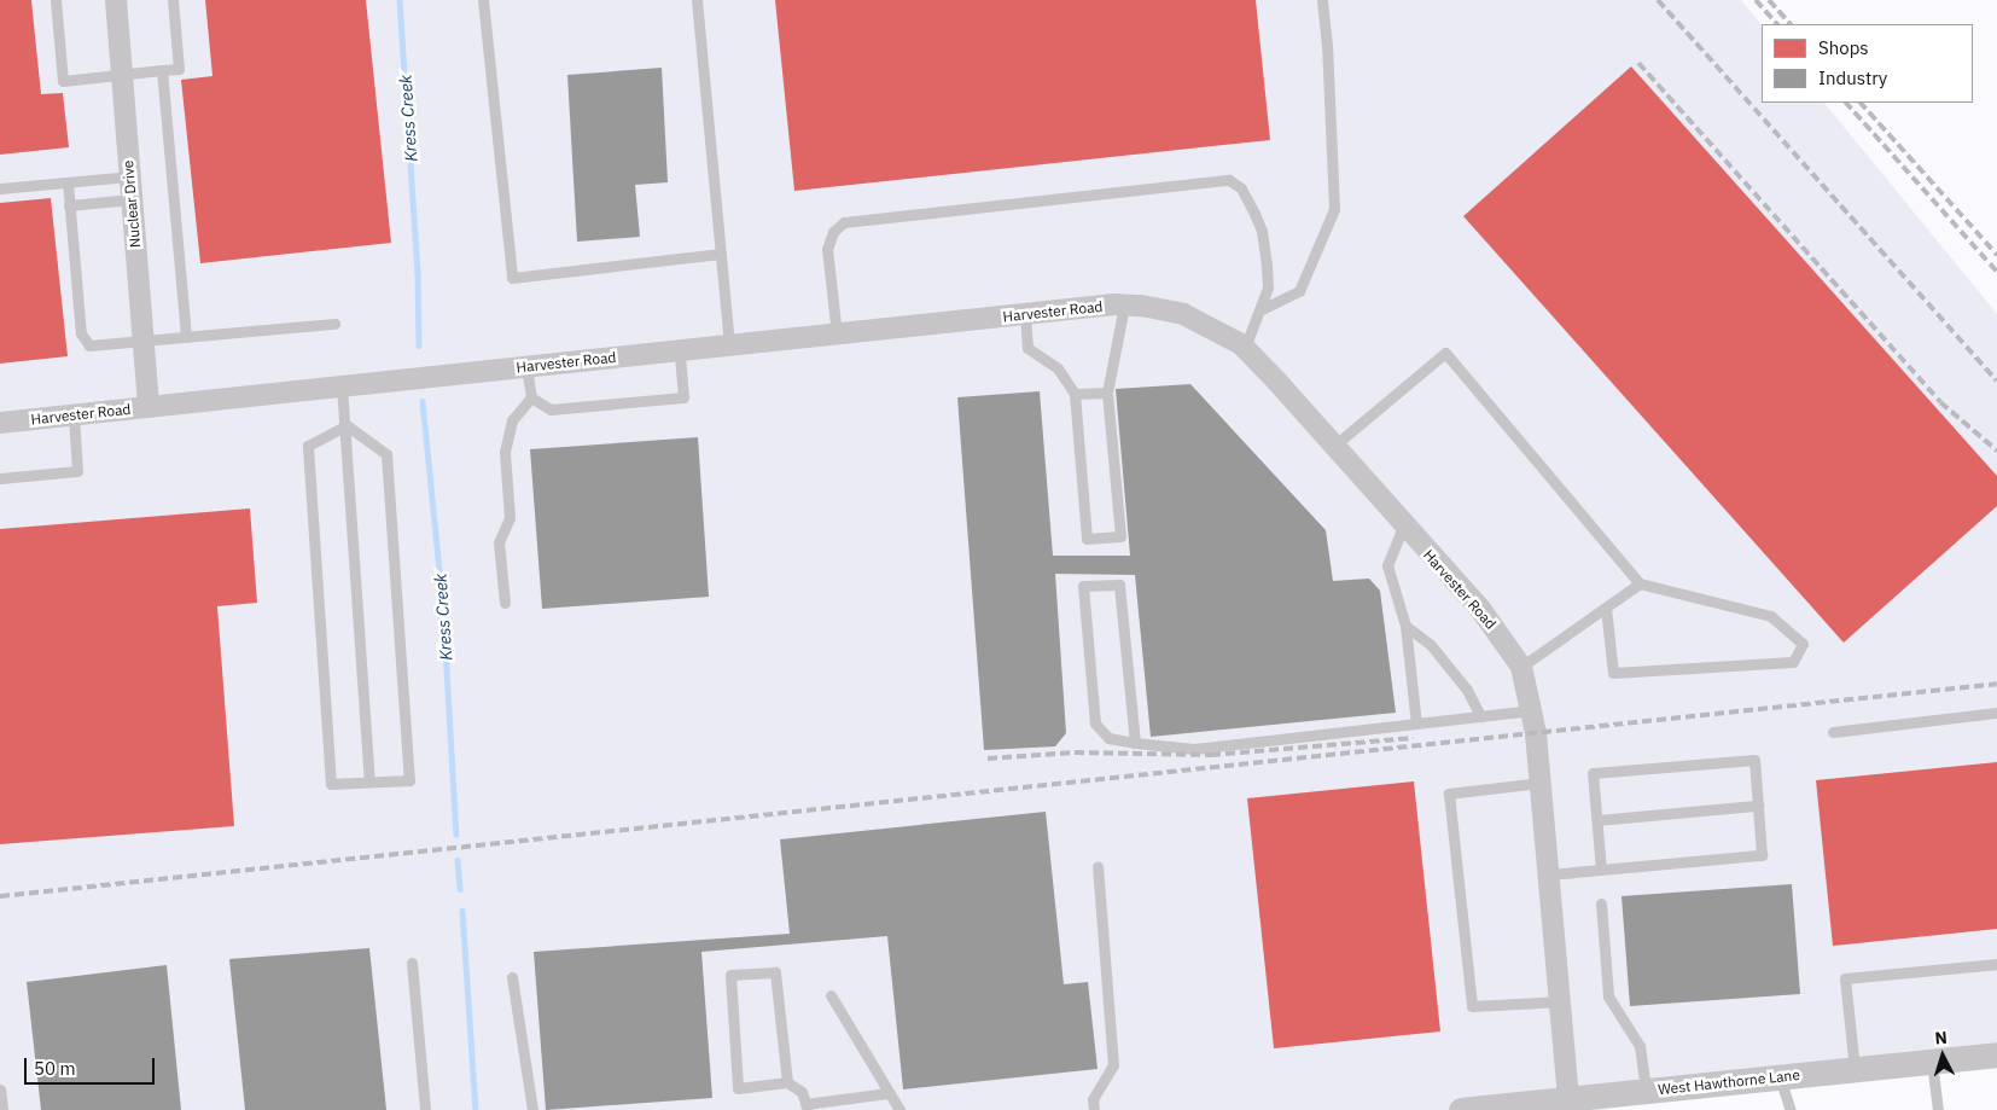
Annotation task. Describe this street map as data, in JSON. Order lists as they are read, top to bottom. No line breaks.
{"streets":{"street":["Nuclear Drive","Harvester Road","West Hawthorne Lane"]},"crossings":[["Nuclear Drive","Harvester Road"],["Harvester Road","West Hawthorne Lane"]],"water":["Kress Creek"],"legend":["Shops","Industry"],"scale_bar":"50 m","north":"top"}
